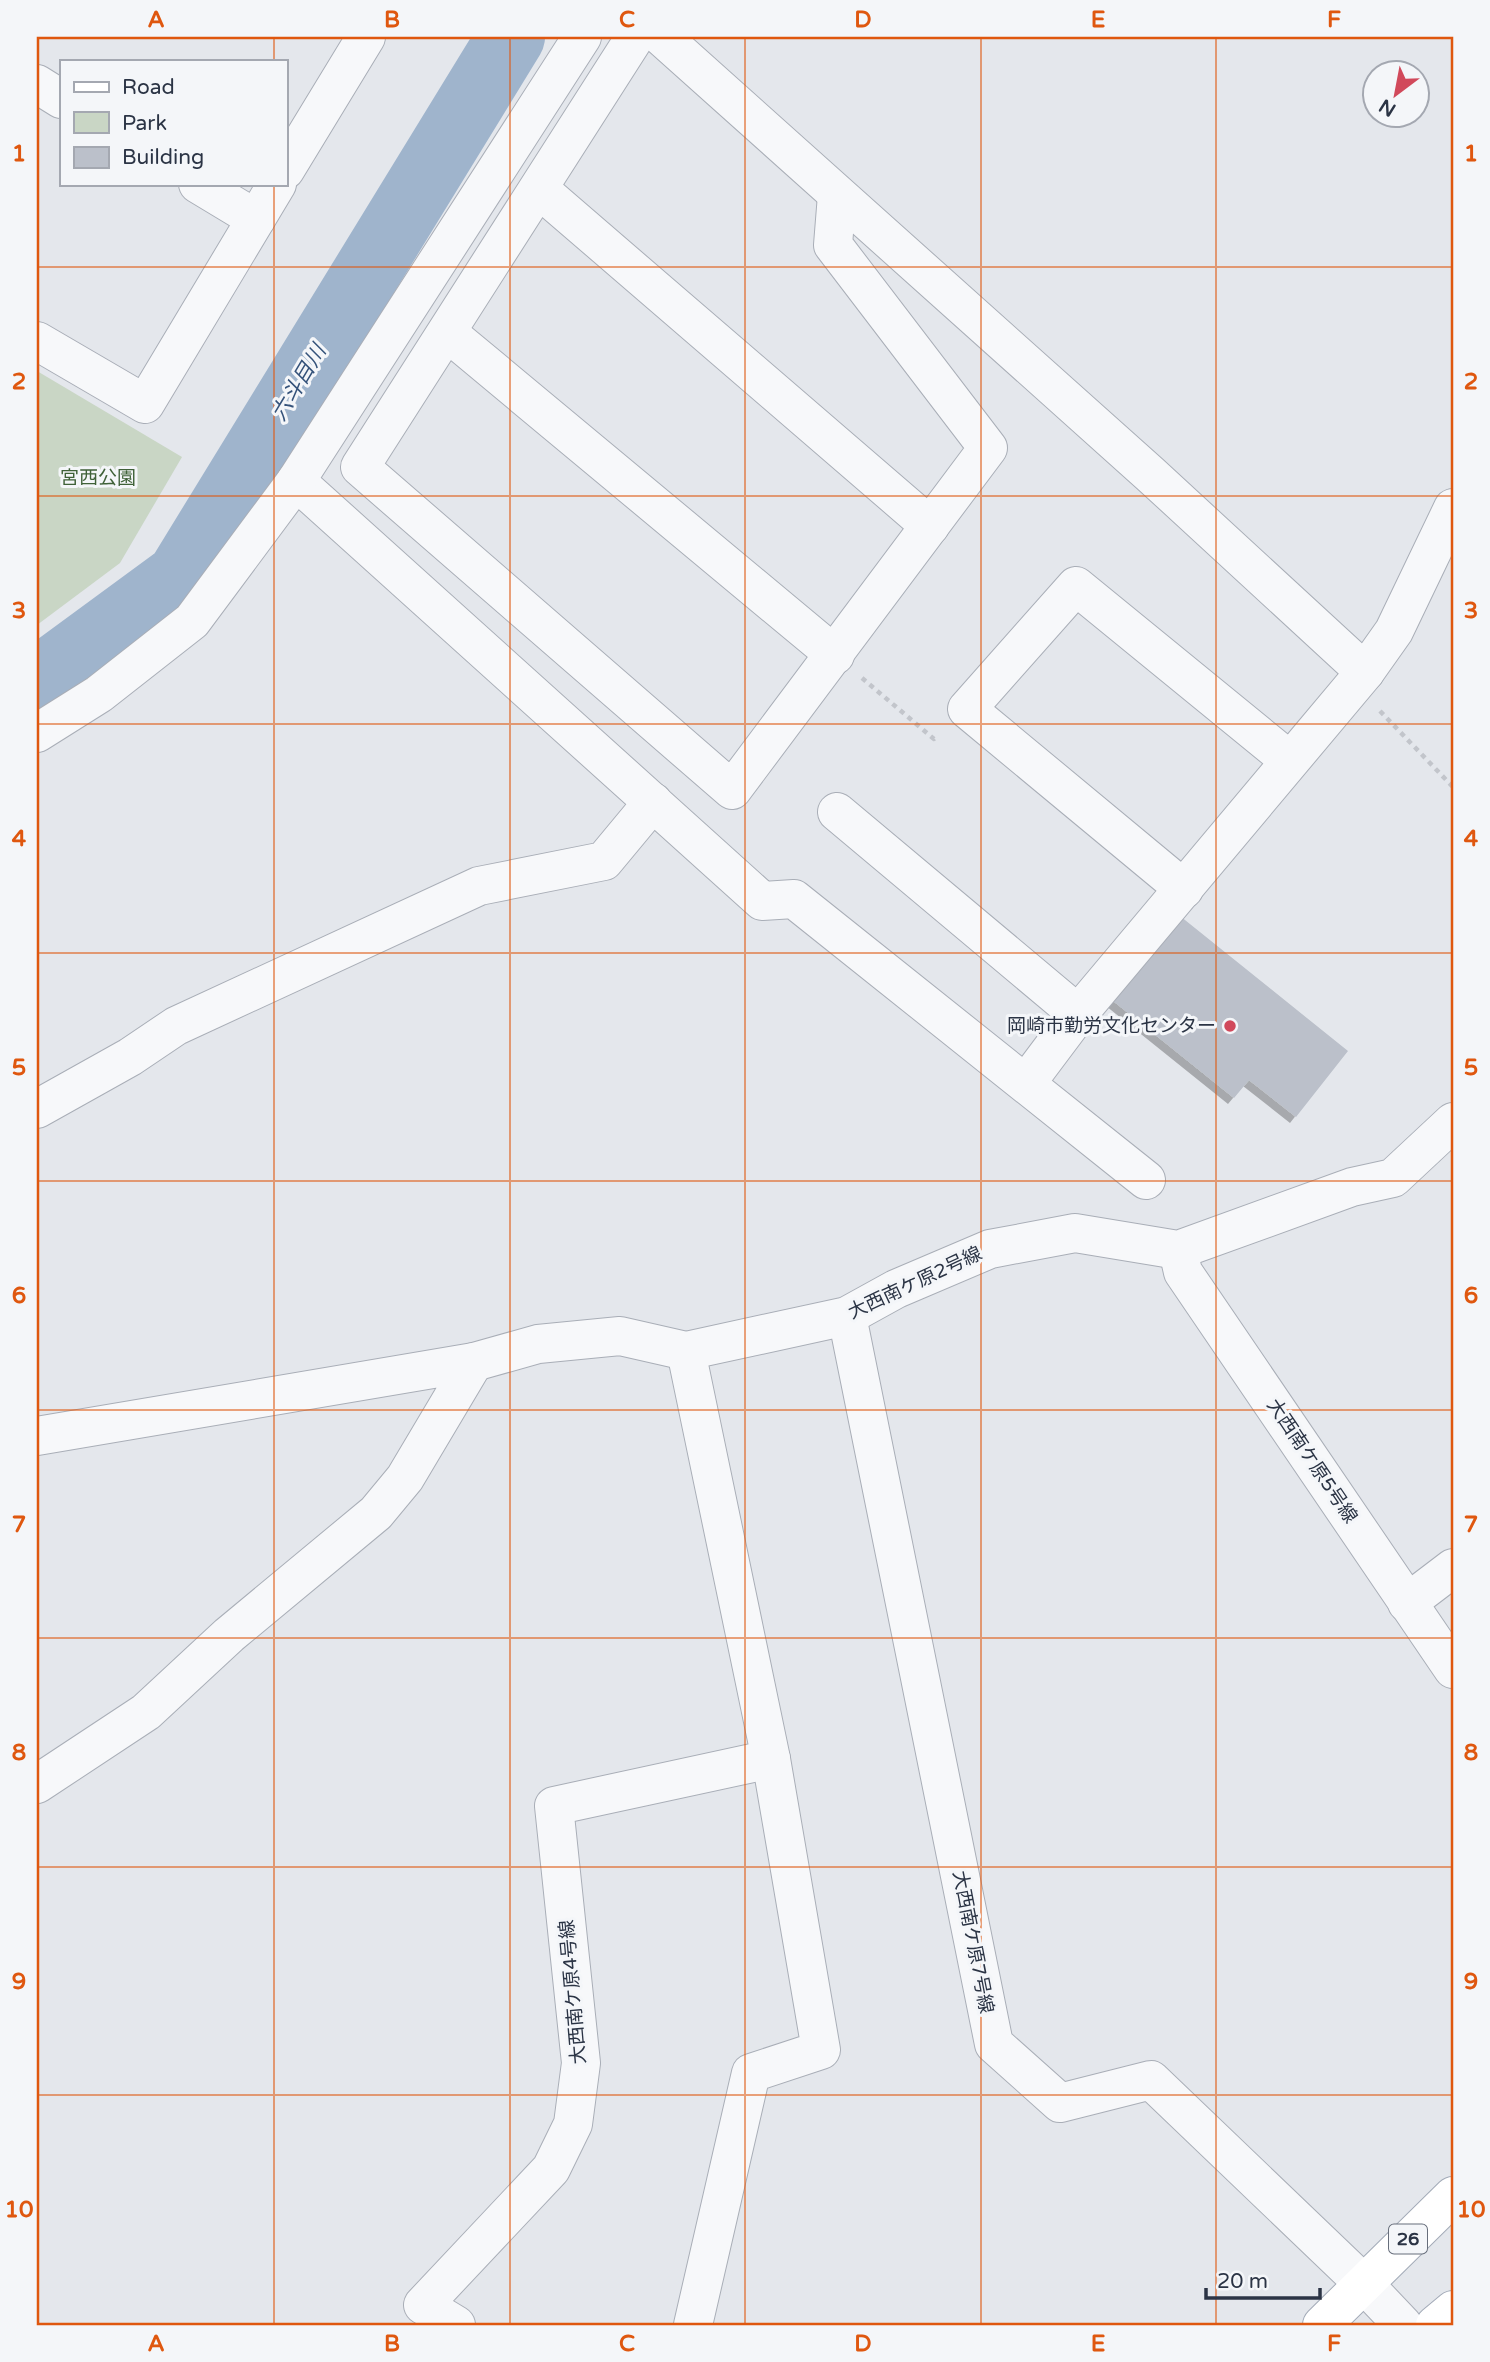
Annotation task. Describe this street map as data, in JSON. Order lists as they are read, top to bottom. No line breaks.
{"streets":{"main road":["26"],"street":["大西南ケ原2号線","大西南ケ原5号線","大西南ケ原7号線","大西南ケ原4号線"]},"crossings":[["大西南ケ原2号線","大西南ケ原5号線"],["大西南ケ原2号線","大西南ケ原7号線"],["大西南ケ原7号線","26"]],"water":["六斗目川"],"parks":["宮西公園"],"places":["岡崎市勤労文化センター"],"legend":["Road","Park","Building"],"scale_bar":"20 m","north":"bottom left","grid":{"columns":["A","B","C","D","E","F"],"rows":["1","2","3","4","5","6","7","8","9","10"]}}
